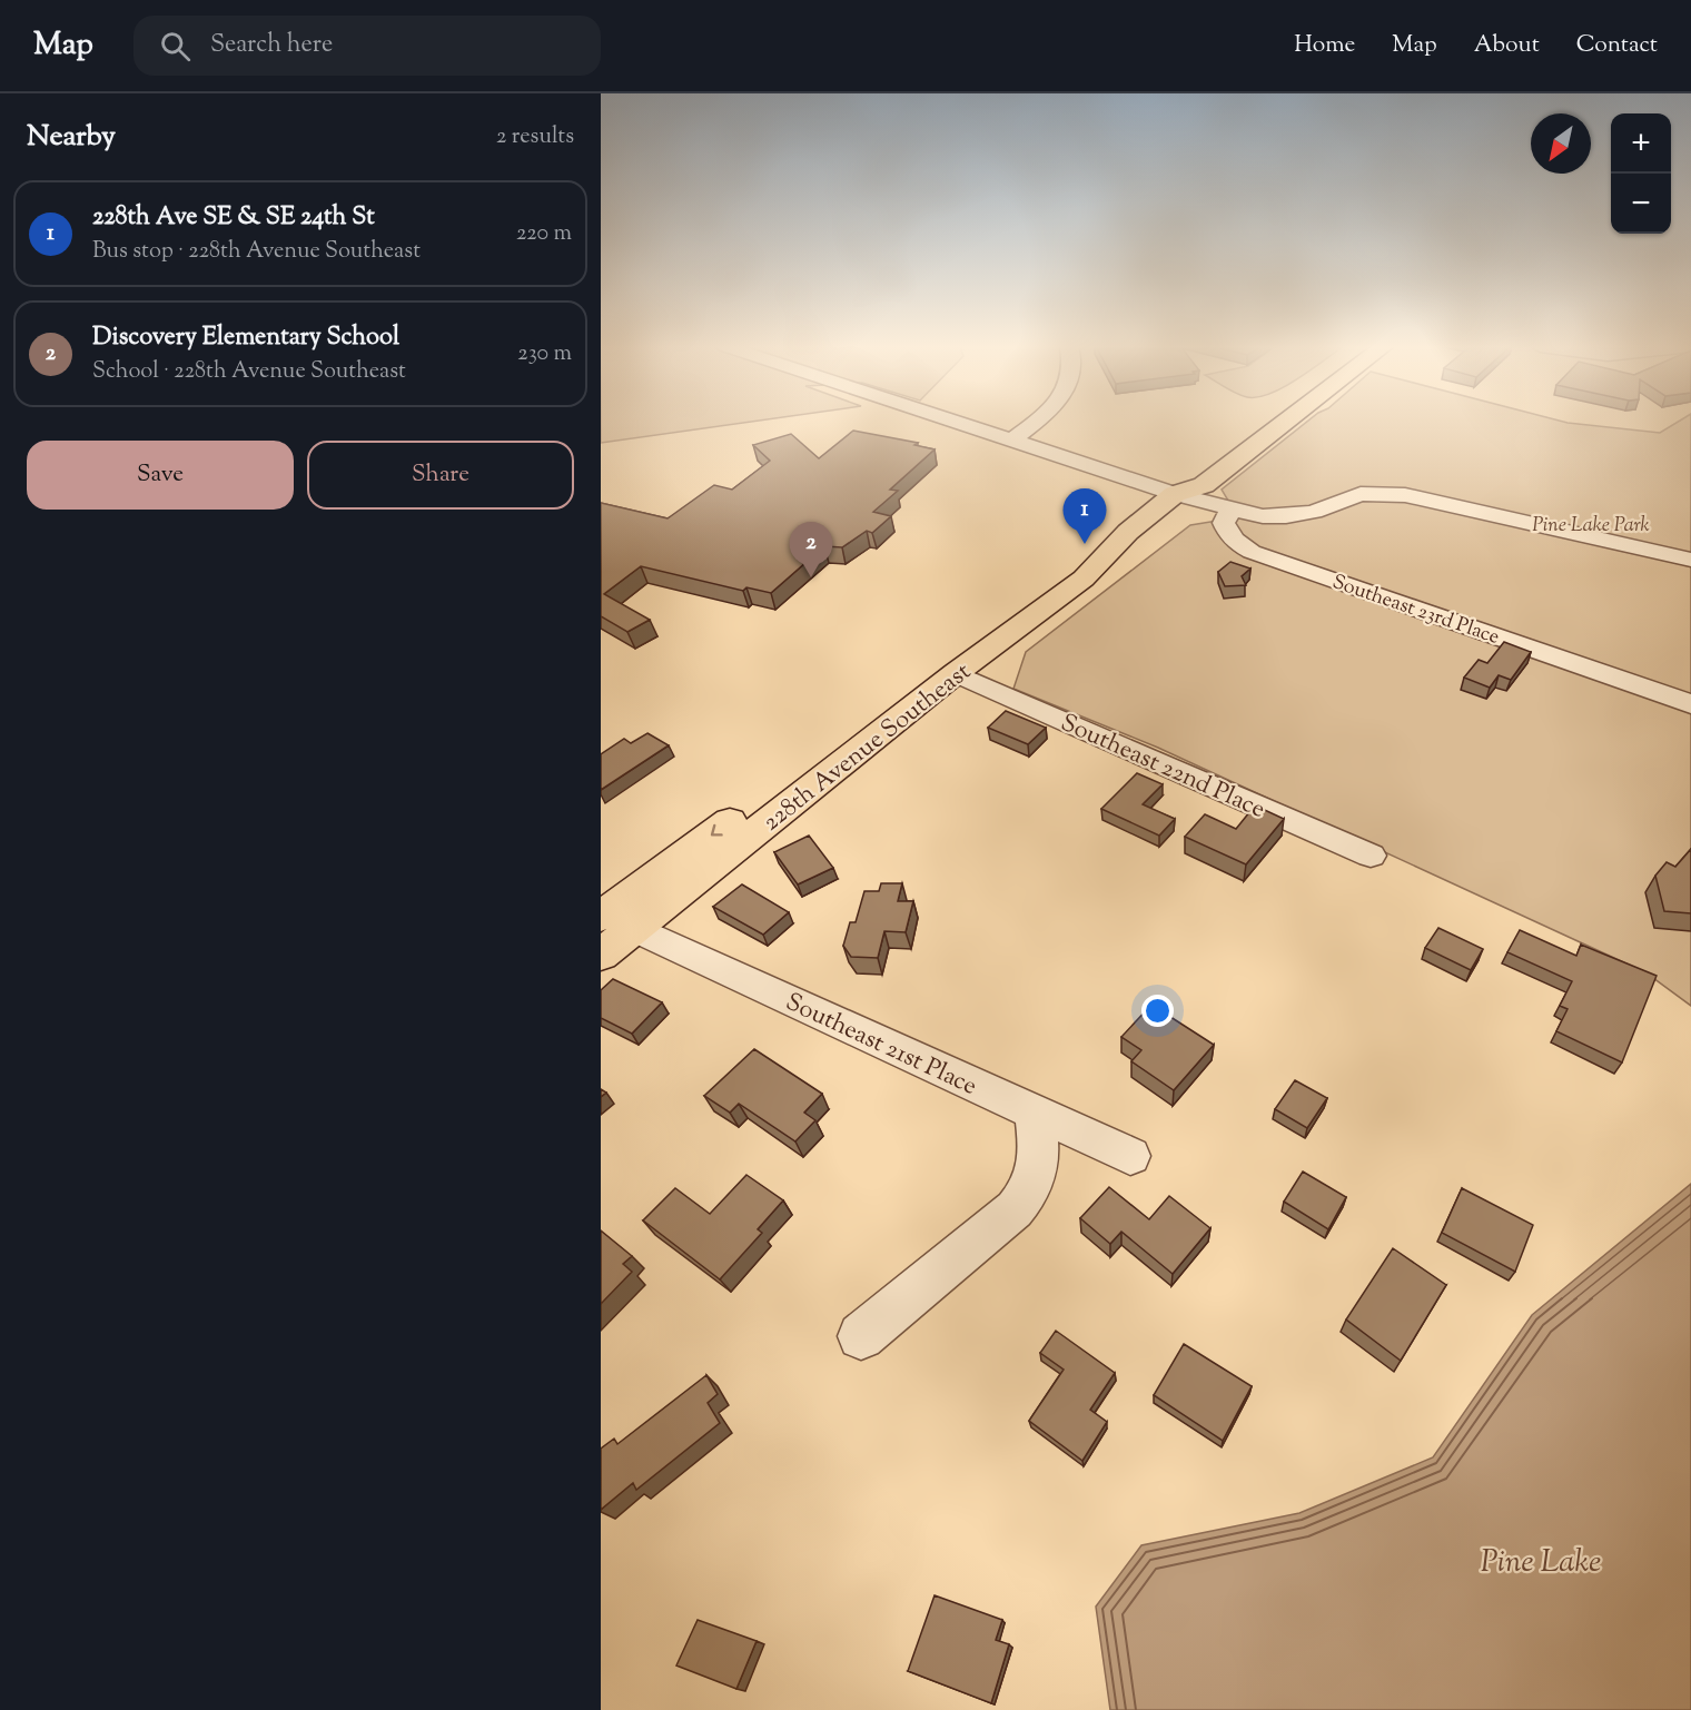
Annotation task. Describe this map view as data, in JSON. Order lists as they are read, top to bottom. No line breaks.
{"streets":{"main road":["228th Avenue Southeast"],"street":["Southeast 23rd Place","Southeast 22nd Place","Southeast 21st Place"]},"crossings":[["228th Avenue Southeast","Southeast 22nd Place"],["228th Avenue Southeast","Southeast 21st Place"]],"water":["Pine Lake"],"parks":["Pine Lake Park"],"north":"bottom left","page":{"header":"Map","search":"Search here","nav":["Home","Map","About","Contact"],"heading":["Nearby","2 results"],"map_buttons":["+","−"],"list":[{"mark":"1","name":"228th Ave SE & SE 24th St","note":"Bus stop · 228th Avenue Southeast","value":"220 m"},{"mark":"2","name":"Discovery Elementary School","note":"School · 228th Avenue Southeast","value":"230 m"}],"buttons":["Save","Share"],"pins":["1","2"]}}
